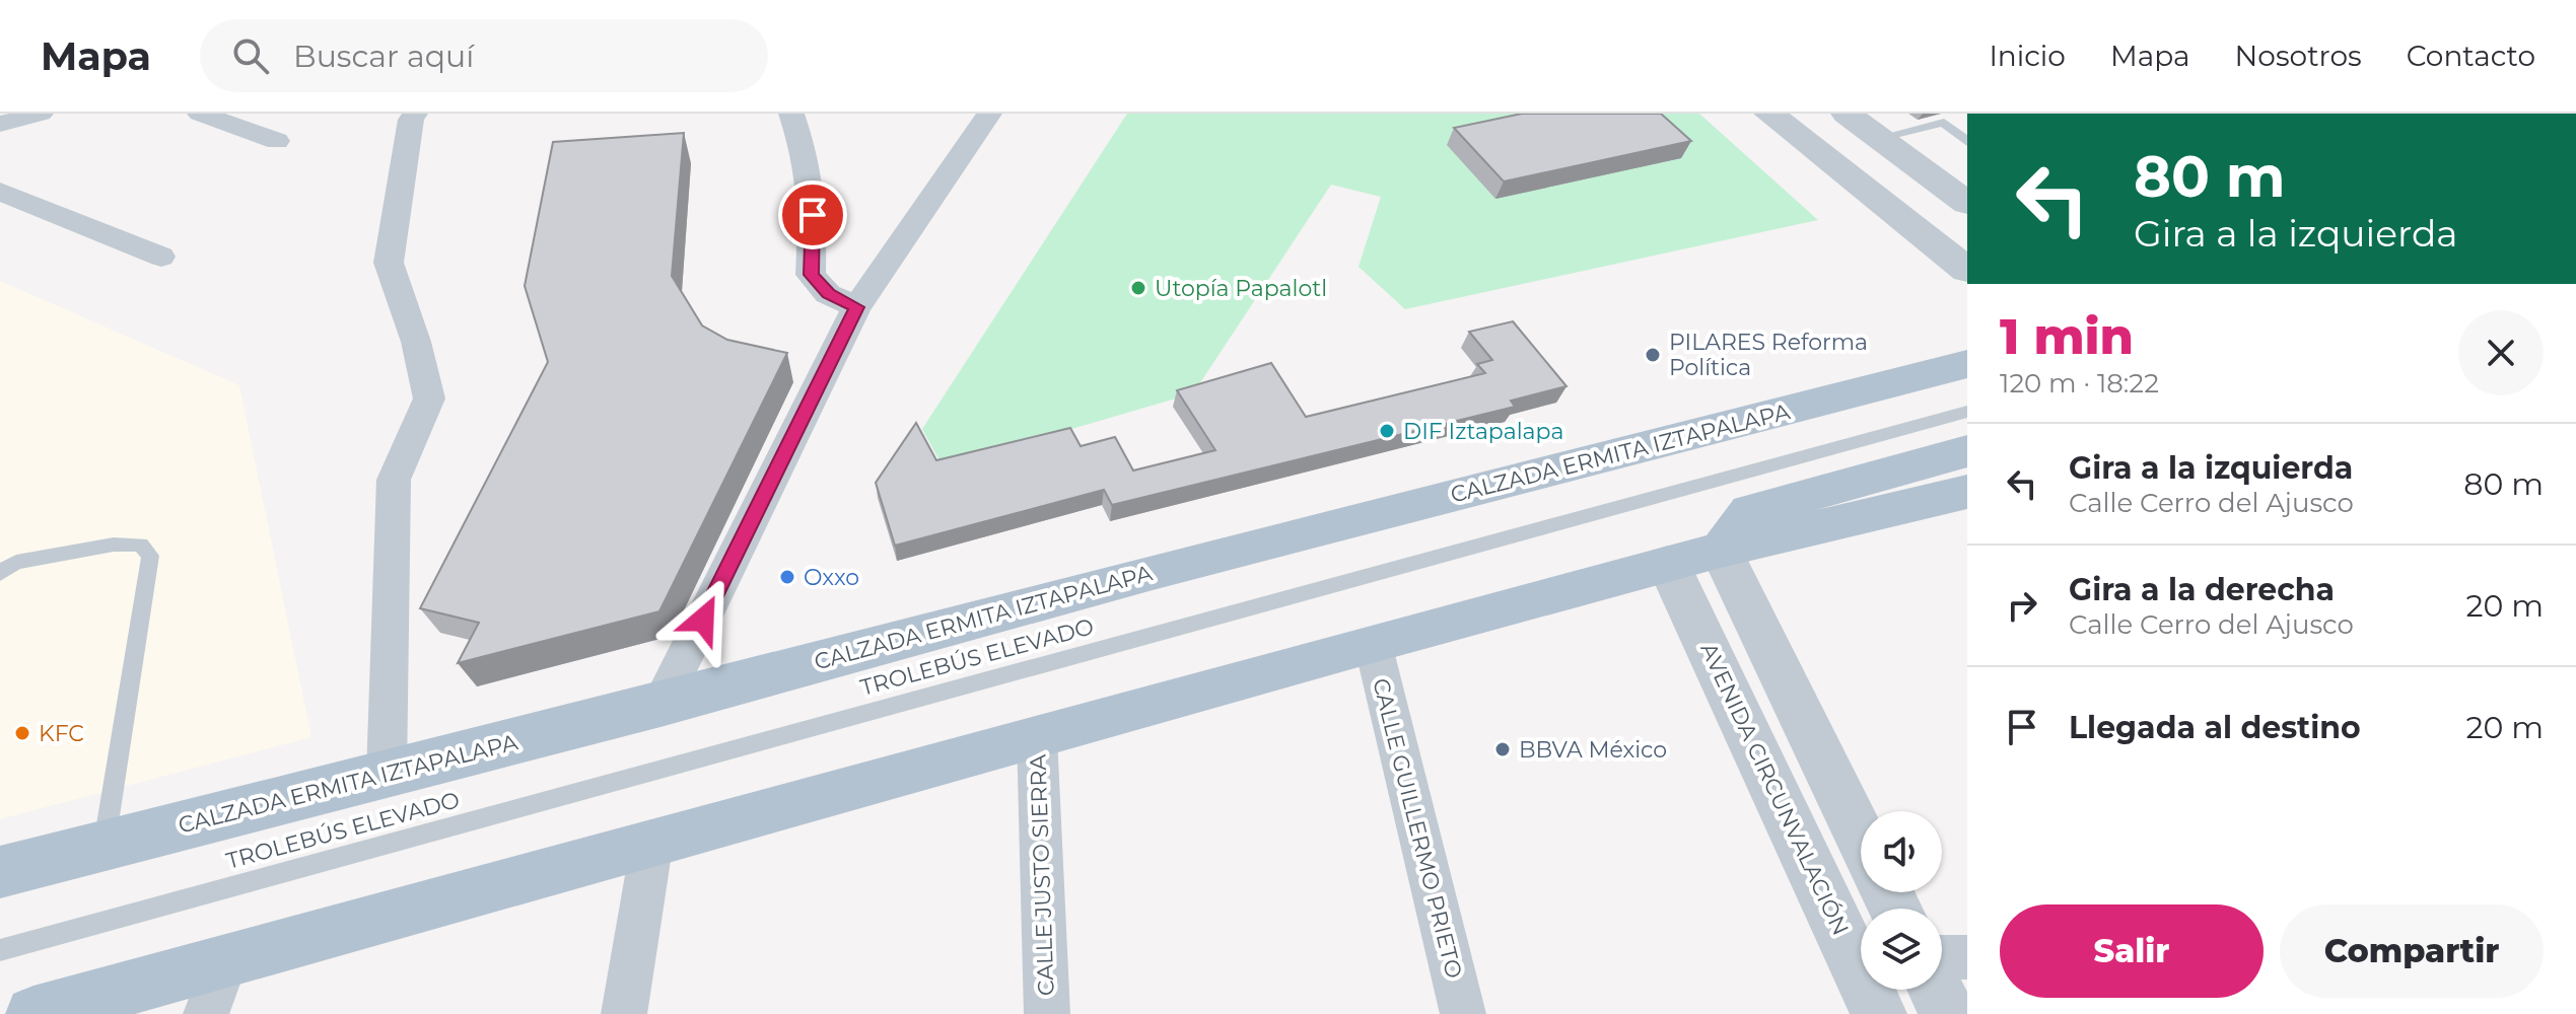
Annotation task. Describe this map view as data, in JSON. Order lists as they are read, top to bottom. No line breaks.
{"streets":{"main road":["CALZADA ERMITA IZTAPALAPA"],"street":["AVENIDA CIRCUNVALACIÓN","CALLE GUILLERMO PRIETO","CALLE JUSTO SIERRA"],"lane":["TROLEBÚS ELEVADO"]},"places":["Utopía Papalotl","PILARES Reforma Política","DIF Iztapalapa","Oxxo","KFC","BBVA México"],"page":{"header":"Mapa","search":"Buscar aquí","nav":["Inicio","Mapa","Nosotros","Contacto"],"turn":["80 m","Gira a la izquierda"],"heading":["1 min","120 m · 18:22"],"list":[{"name":"Gira a la izquierda","note":"Calle Cerro del Ajusco","value":"80 m"},{"name":"Gira a la derecha","note":"Calle Cerro del Ajusco","value":"20 m"},{"name":"Llegada al destino","value":"20 m"}],"buttons":["Salir","Compartir"]}}
